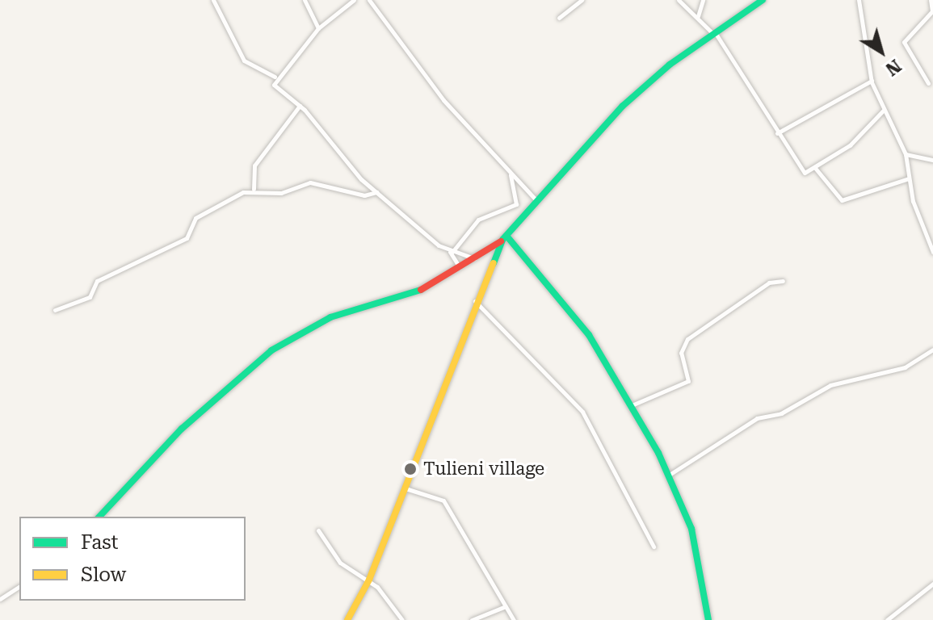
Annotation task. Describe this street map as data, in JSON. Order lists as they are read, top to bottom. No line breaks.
{"places":["Tulieni village"],"legend":["Fast","Slow"],"north":"bottom right"}
